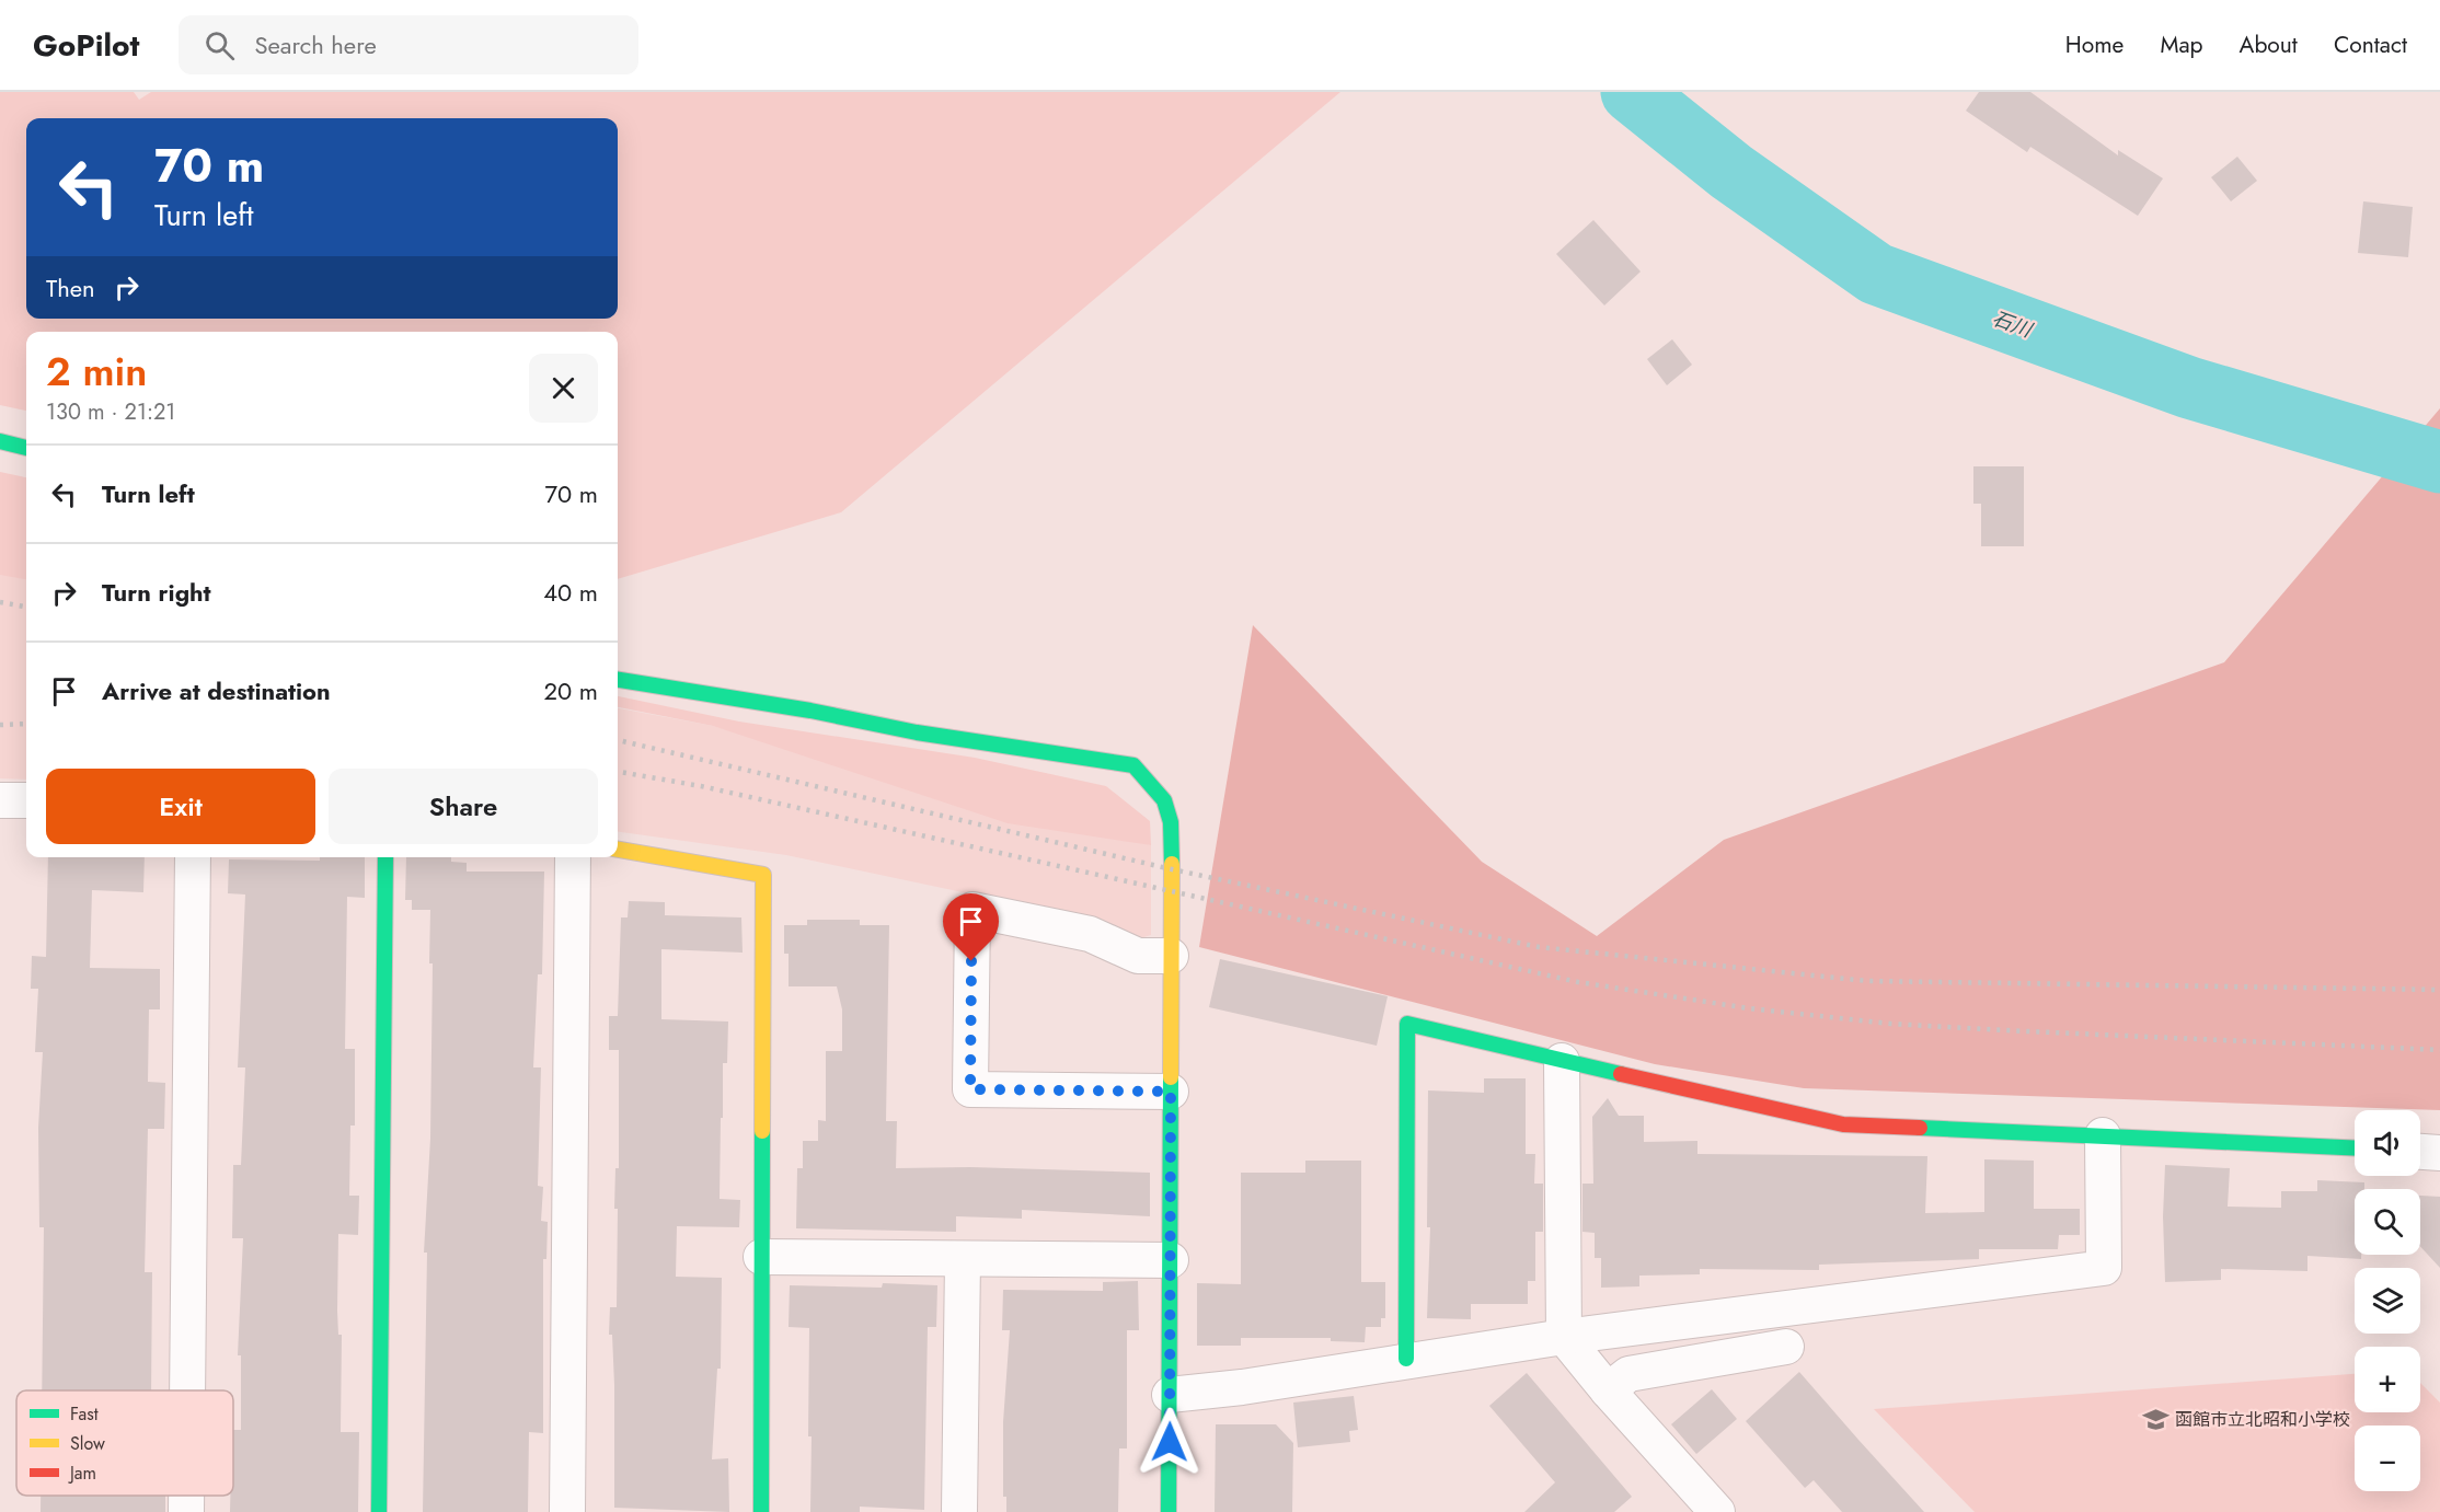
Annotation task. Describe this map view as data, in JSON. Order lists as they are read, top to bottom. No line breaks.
{"water":["石川"],"places":{"school or university":["函館市立北昭和小学校"]},"legend":["Fast","Slow","Jam"],"page":{"header":"GoPilot","search":"Search here","nav":["Home","Map","About","Contact"],"turn":["70 m","Turn left"],"then":"Then","heading":["2 min","130 m · 21:21"],"list":[{"name":"Turn left","value":"70 m"},{"name":"Turn right","value":"40 m"},{"name":"Arrive at destination","value":"20 m"}],"buttons":["Exit","Share"],"map_buttons":["+","−"]}}
